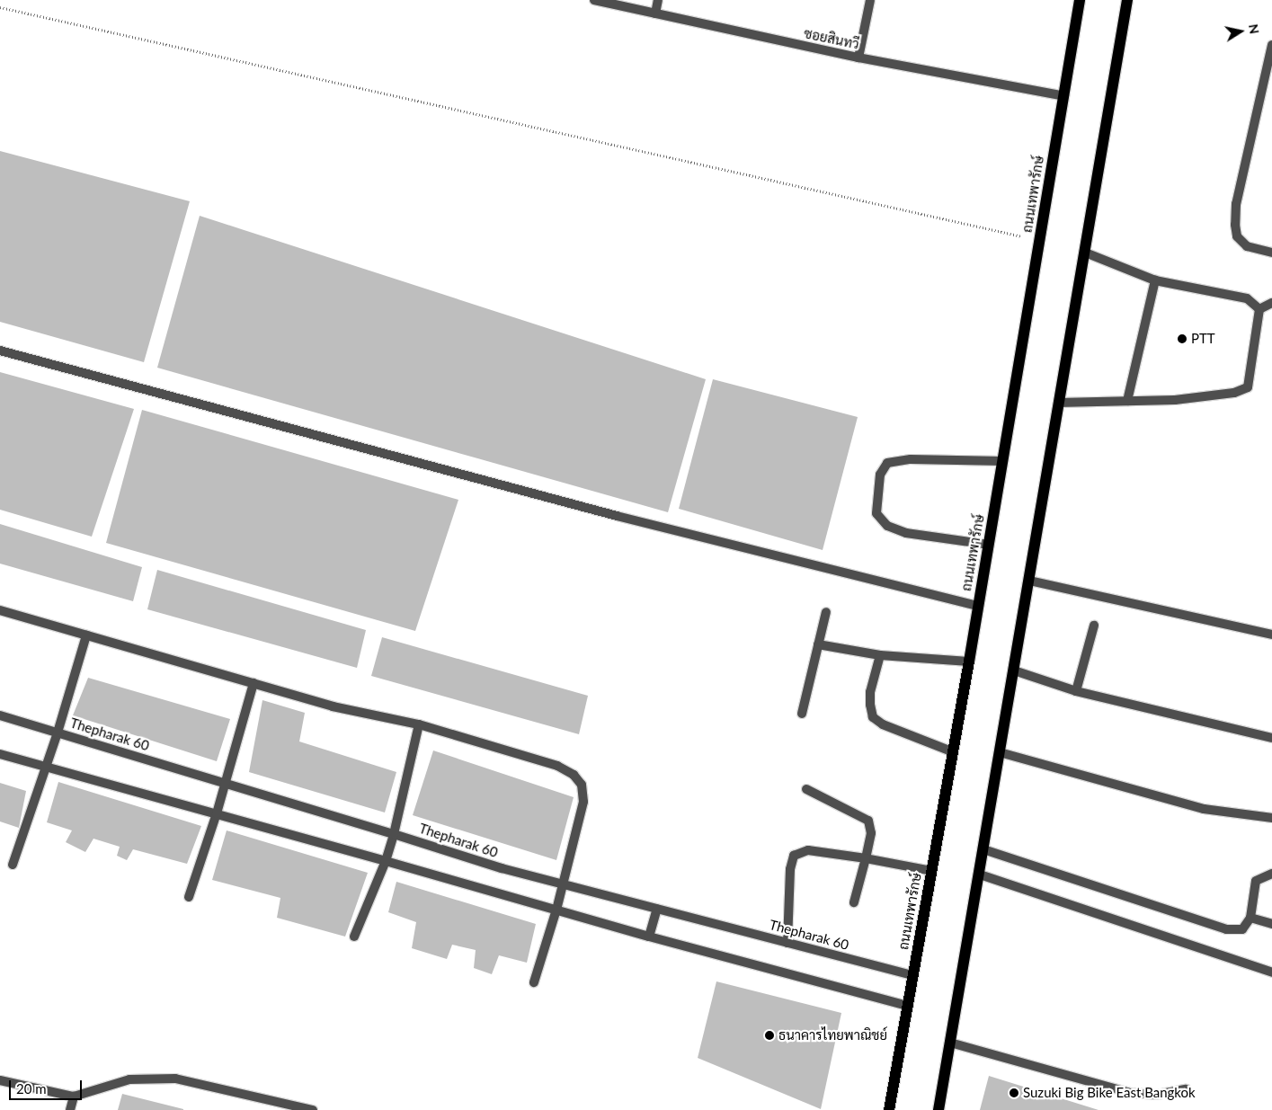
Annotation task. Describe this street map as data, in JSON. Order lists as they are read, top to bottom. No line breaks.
{"streets":{"main road":["ถนนเทพารักษ์"],"street":["ซอยสินทวี","Thepharak 60"]},"crossings":[["ซอยสินทวี","ถนนเทพารักษ์"],["ถนนเทพารักษ์","Thepharak 60"]],"places":["PTT","ธนาคารไทยพาณิชย์","Suzuki Big Bike East Bangkok"],"scale_bar":"20 m","north":"right"}
